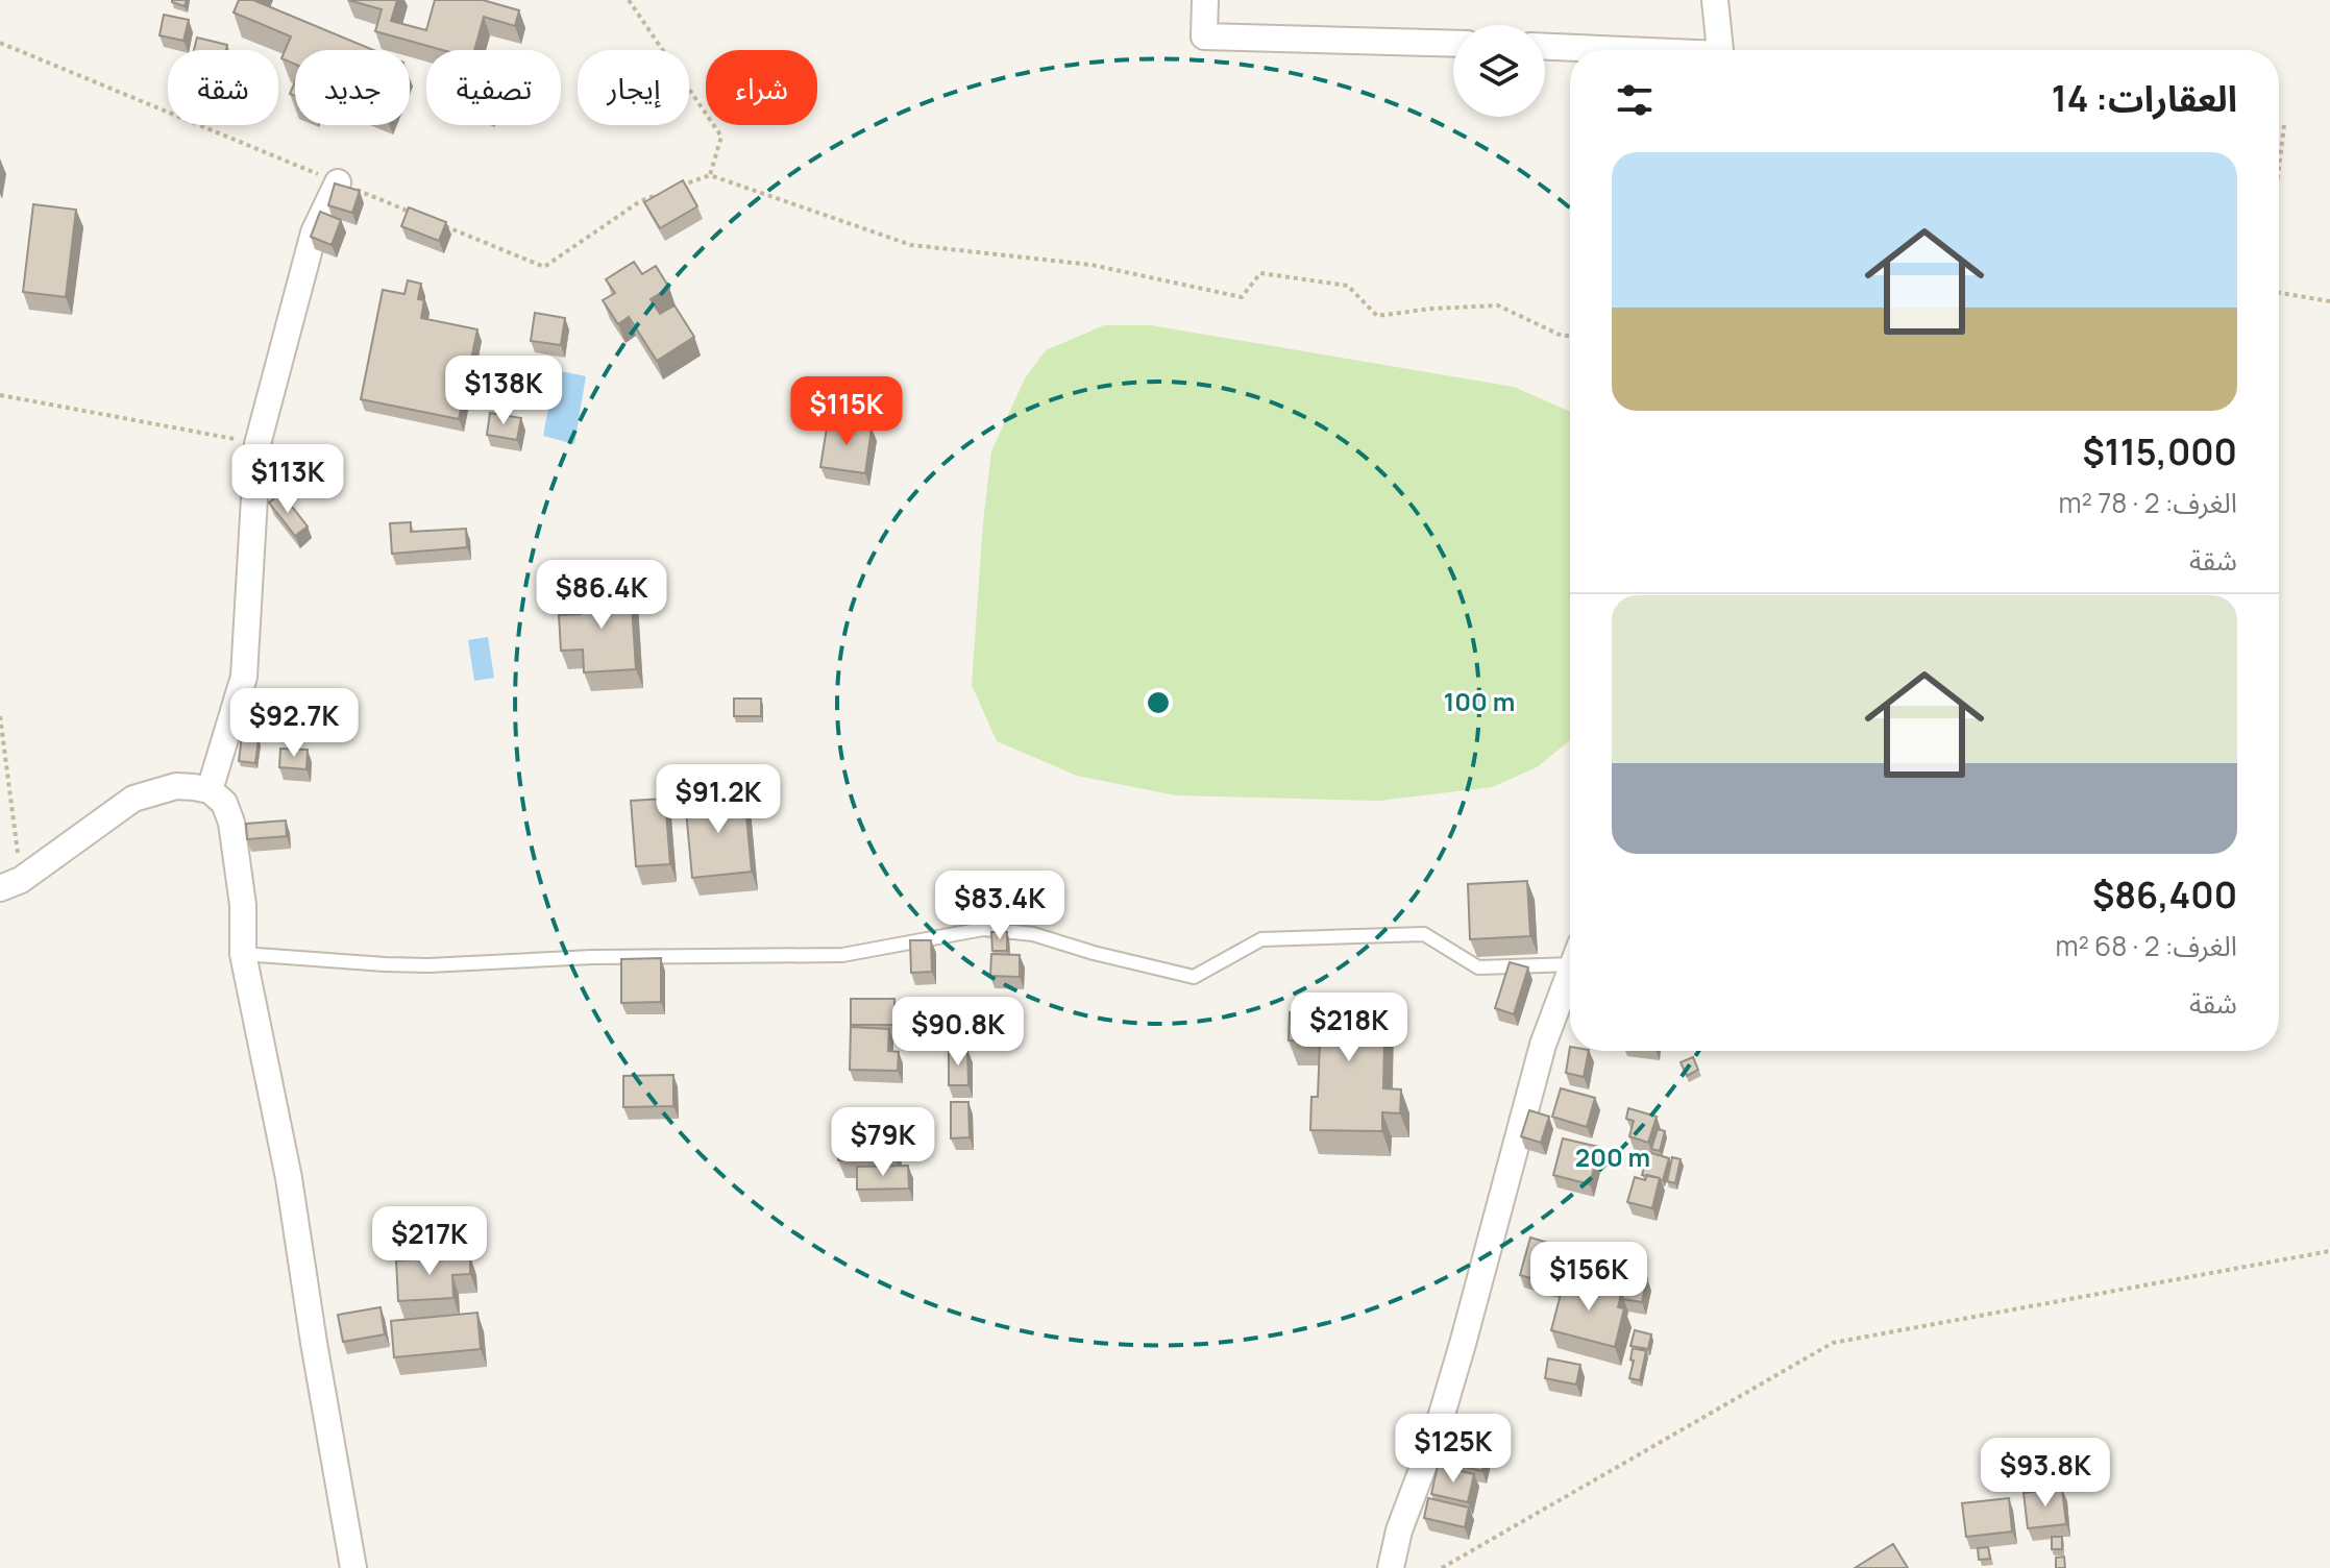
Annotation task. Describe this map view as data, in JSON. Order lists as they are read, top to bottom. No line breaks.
{"page":{"chip":["شراء","إيجار","تصفية","جديد","شقة"],"heading":"العقارات: 14","list":[{"name":"$115,000","note":"الغرف: 2 · 78 m² · شقة"},{"name":"$86,400","note":"الغرف: 2 · 68 m² · شقة"}],"price":["$138K","$115K","$113K","$86.4K","$92.7K","$91.2K","$83.4K","$218K","$90.8K","$79K","$217K","$156K","$125K","$93.8K"]},"rings":["100 m","200 m"]}
